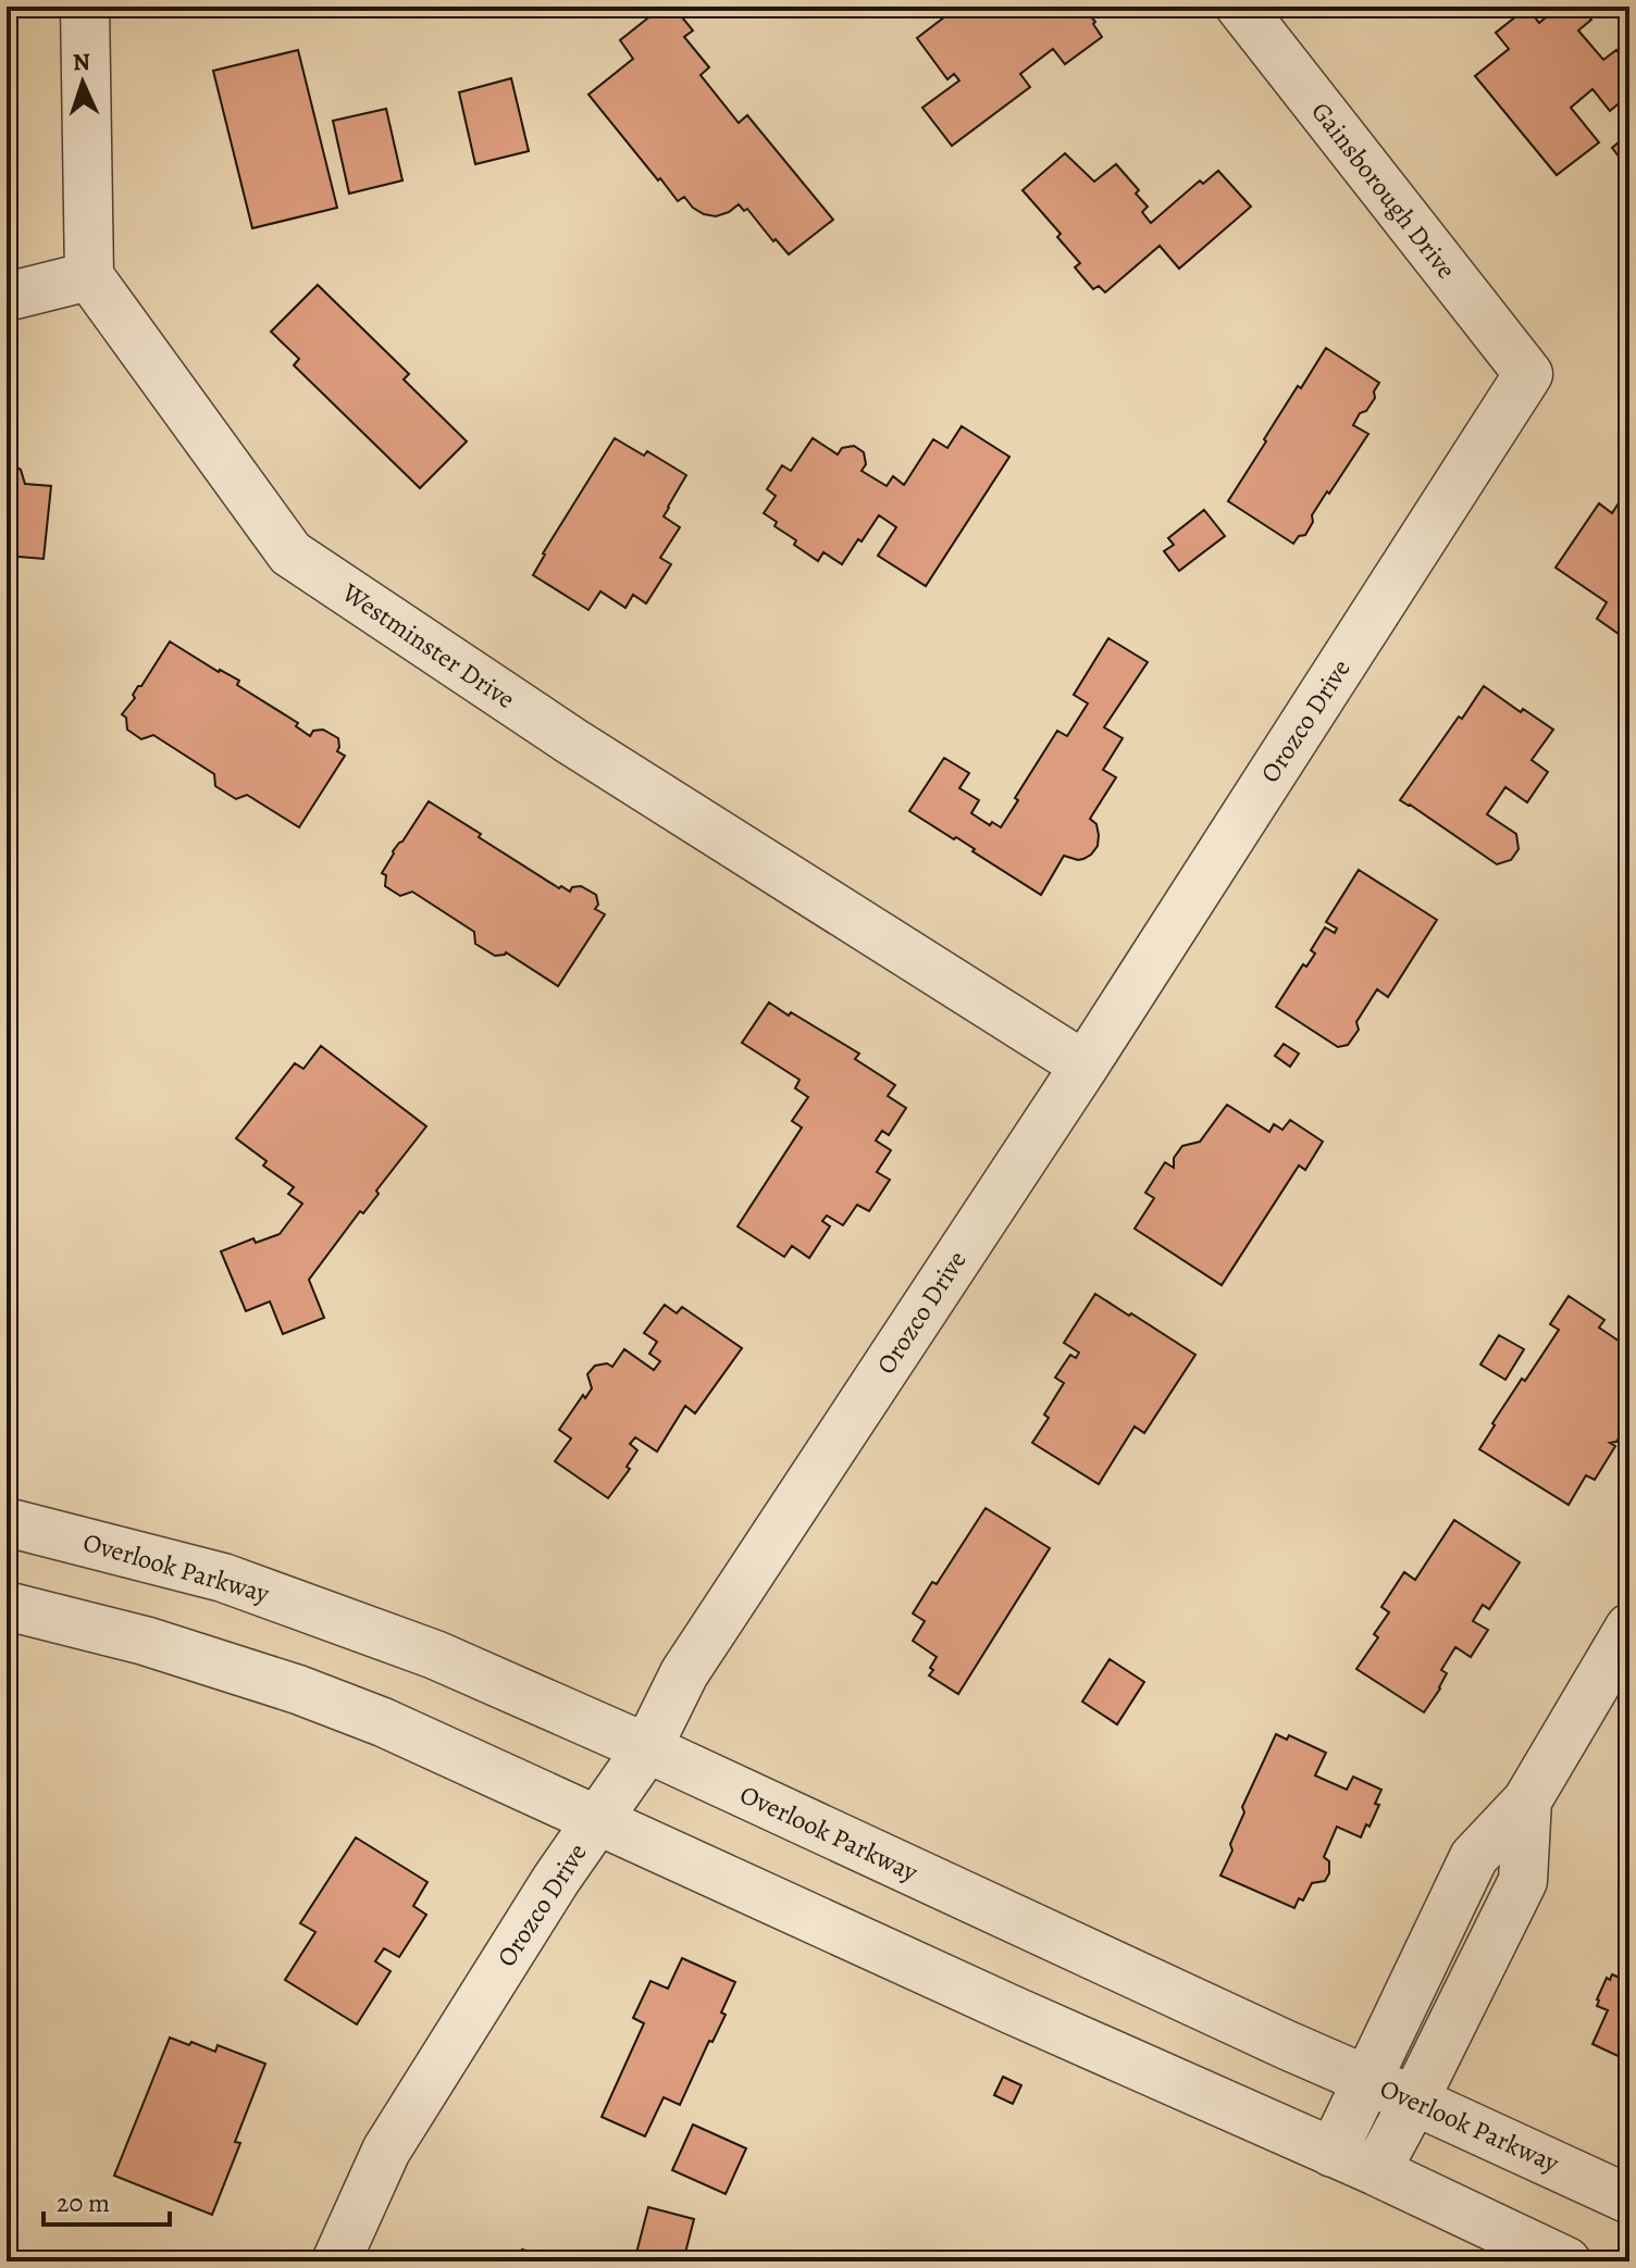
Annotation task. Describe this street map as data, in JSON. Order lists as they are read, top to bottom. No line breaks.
{"streets":{"street":["Gainsborough Drive","Westminster Drive","Orozco Drive","Overlook Parkway"]},"crossings":[["Gainsborough Drive","Orozco Drive"],["Westminster Drive","Orozco Drive"],["Orozco Drive","Overlook Parkway"]],"scale_bar":"20 m","north":"top"}
